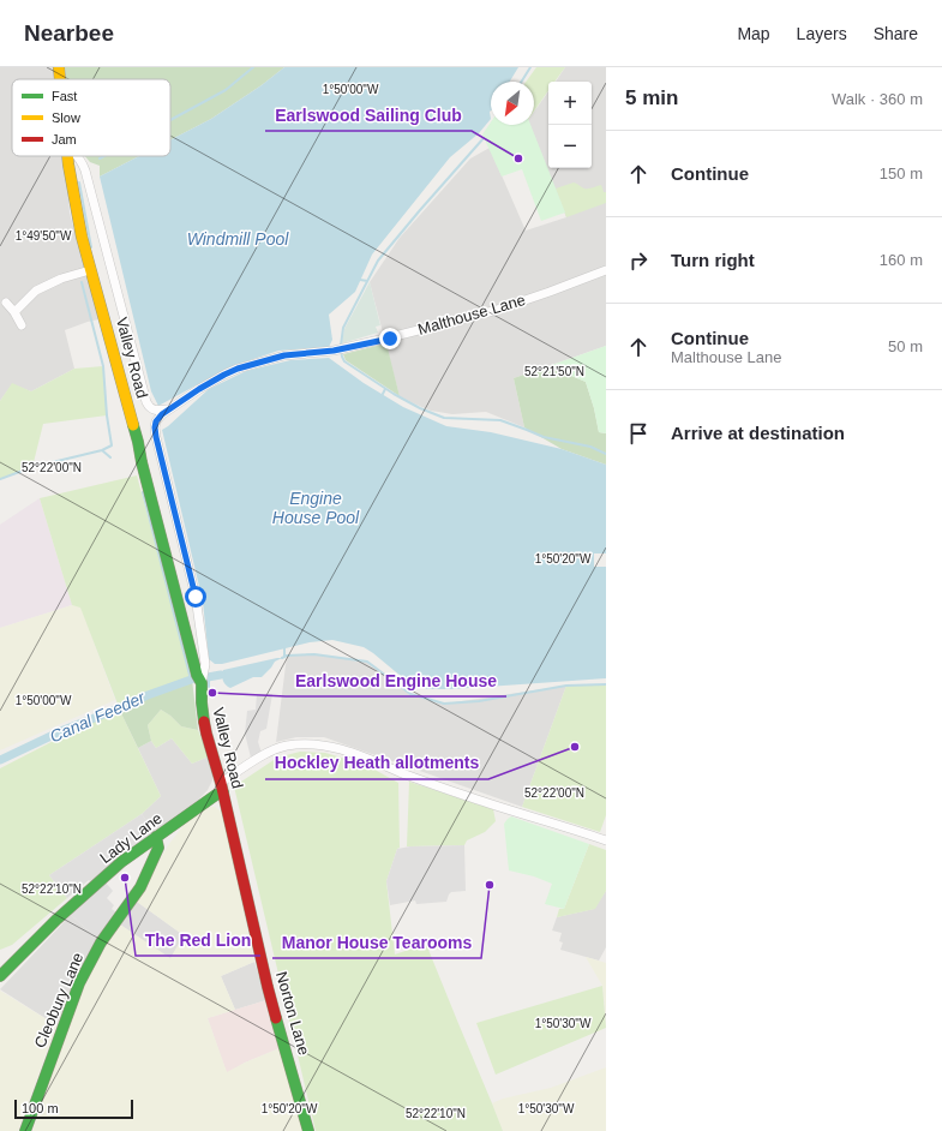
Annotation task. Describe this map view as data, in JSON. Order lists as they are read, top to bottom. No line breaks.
{"streets":{"street":["Malthouse Lane","Valley Road","Lady Lane","Cleobury Lane","Norton Lane"]},"crossings":[["Malthouse Lane","Valley Road"],["Valley Road","Lady Lane"],["Valley Road","Norton Lane"],["Lady Lane","Cleobury Lane"]],"water":["Windmill Pool","Engine House Pool","Canal Feeder"],"places":["Earlswood Sailing Club","Earlswood Engine House","Hockley Heath allotments","The Red Lion","Manor House Tearooms"],"legend":["Fast","Slow","Jam"],"scale_bar":"100 m","north":"bottom left","page":{"header":"Nearbee","nav":["Map","Layers","Share"],"heading":["5 min","Walk · 360 m"],"map_buttons":["+","−"],"list":[["Continue","150 m"],["Turn right","160 m"],["Continue","Malthouse Lane","50 m"],"Arrive at destination"],"scale":"100 m"},"coordinates":["1°50'00\"W","1°49'50\"W","52°21'50\"N","52°22'00\"N","1°50'20\"W","52°22'10\"N","1°50'30\"W"]}
